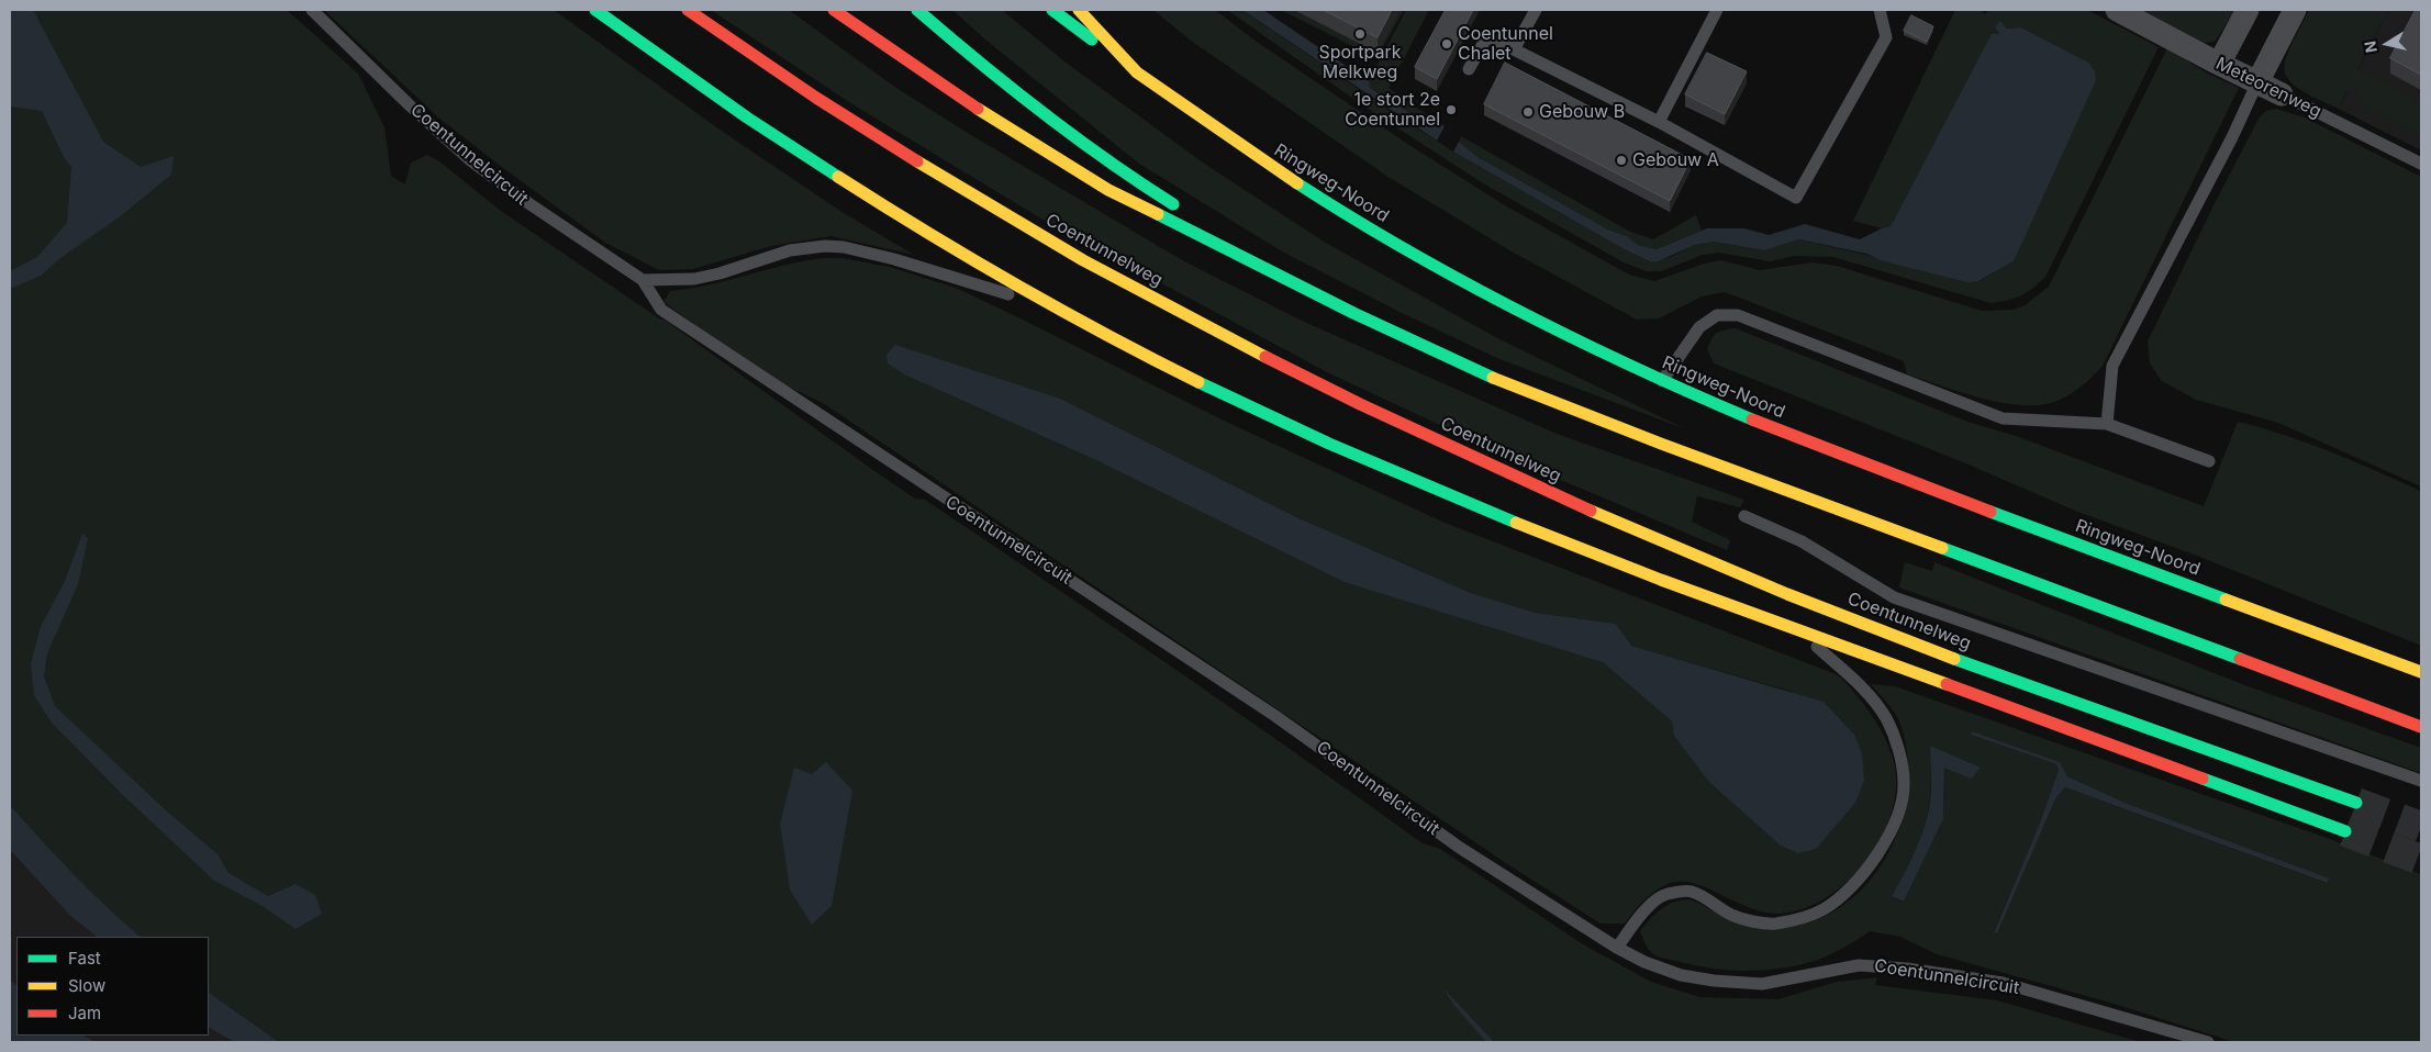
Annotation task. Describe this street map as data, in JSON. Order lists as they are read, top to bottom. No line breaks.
{"streets":{"highway":["Ringweg-Noord","Coentunnelweg"],"street":["Meteorenweg"],"lane":["Coentunnelcircuit"]},"places":["Sportpark Melkweg","Coentunnel Chalet","1e stort 2e Coentunnel","Gebouw B","Gebouw A"],"legend":["Fast","Slow","Jam"],"north":"left"}
